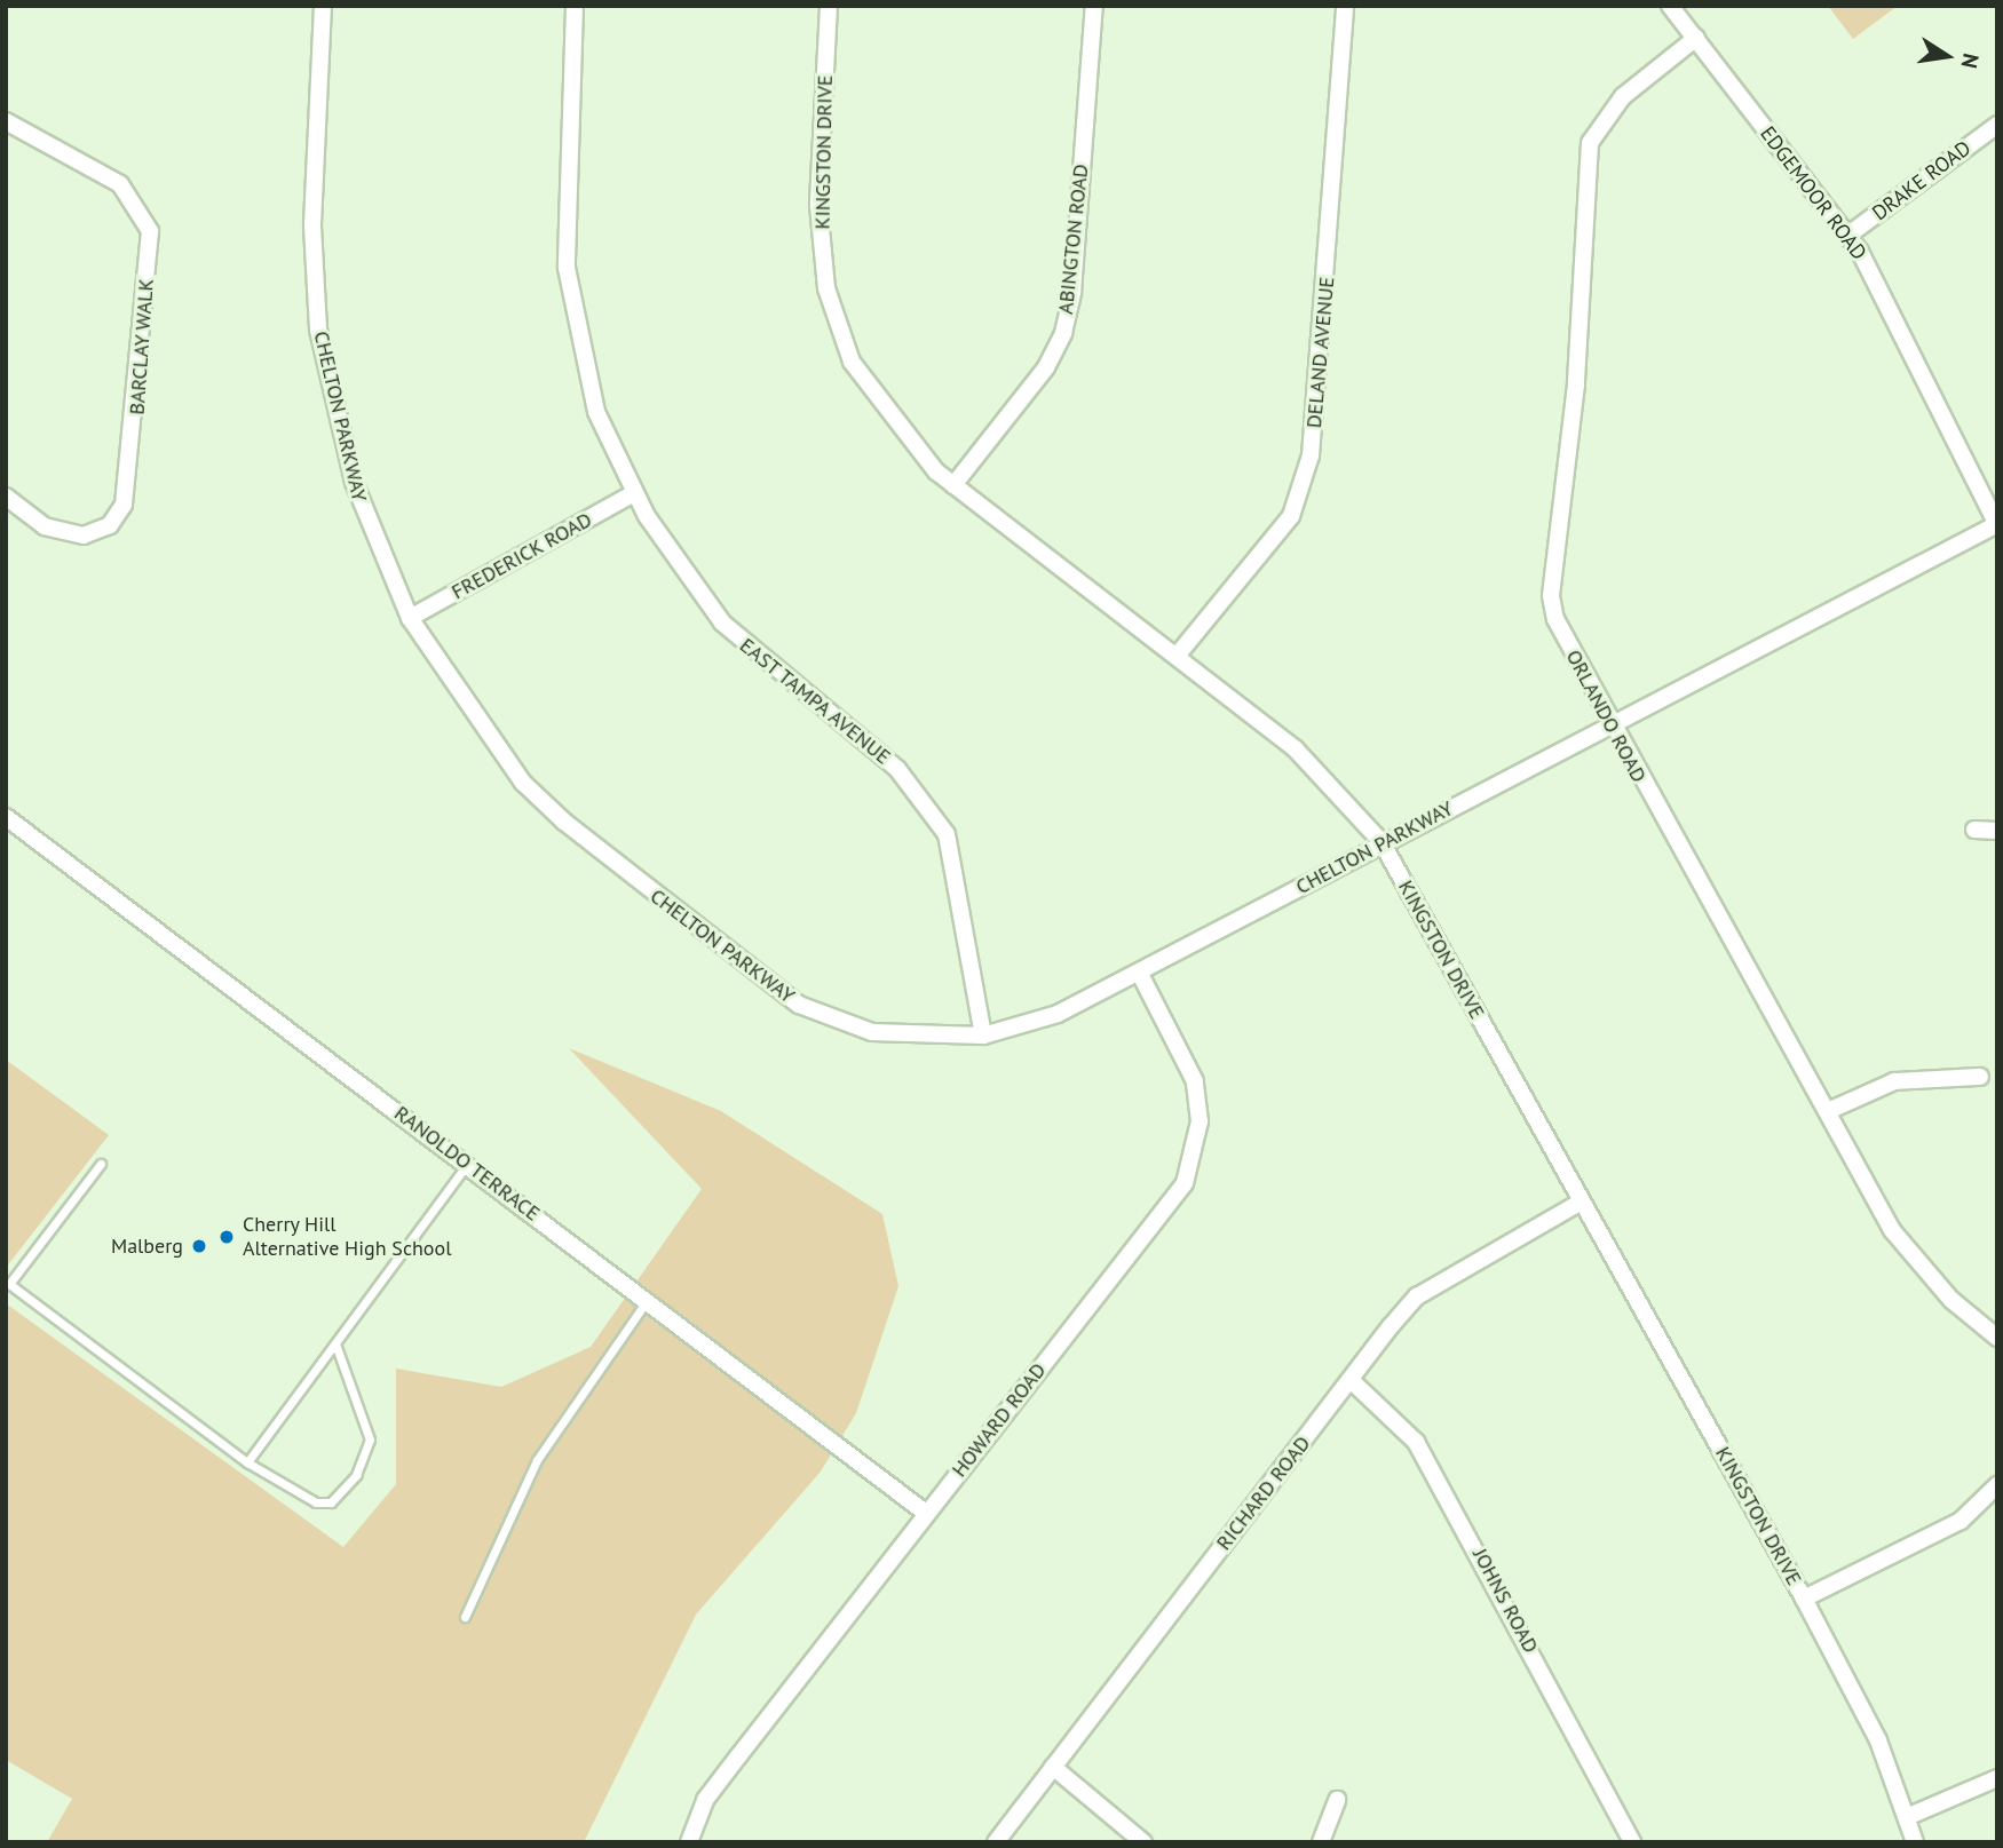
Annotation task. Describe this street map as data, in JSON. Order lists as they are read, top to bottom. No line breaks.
{"streets":{"street":["KINGSTON DRIVE","DRAKE ROAD","EDGEMOOR ROAD","ABINGTON ROAD","BARCLAY WALK","DELAND AVENUE","CHELTON PARKWAY","FREDERICK ROAD","EAST TAMPA AVENUE","ORLANDO ROAD","RANOLDO TERRACE","HOWARD ROAD","RICHARD ROAD","JOHNS ROAD"]},"crossings":[["KINGSTON DRIVE","ABINGTON ROAD"],["KINGSTON DRIVE","DELAND AVENUE"],["KINGSTON DRIVE","CHELTON PARKWAY"],["KINGSTON DRIVE","RICHARD ROAD"],["DRAKE ROAD","EDGEMOOR ROAD"],["EDGEMOOR ROAD","CHELTON PARKWAY"],["EDGEMOOR ROAD","ORLANDO ROAD"],["CHELTON PARKWAY","FREDERICK ROAD"],["CHELTON PARKWAY","EAST TAMPA AVENUE"],["CHELTON PARKWAY","ORLANDO ROAD"],["CHELTON PARKWAY","HOWARD ROAD"],["FREDERICK ROAD","EAST TAMPA AVENUE"],["RANOLDO TERRACE","HOWARD ROAD"],["RICHARD ROAD","JOHNS ROAD"]],"places":["Cherry Hill Alternative High School","Malberg"],"north":"right"}
